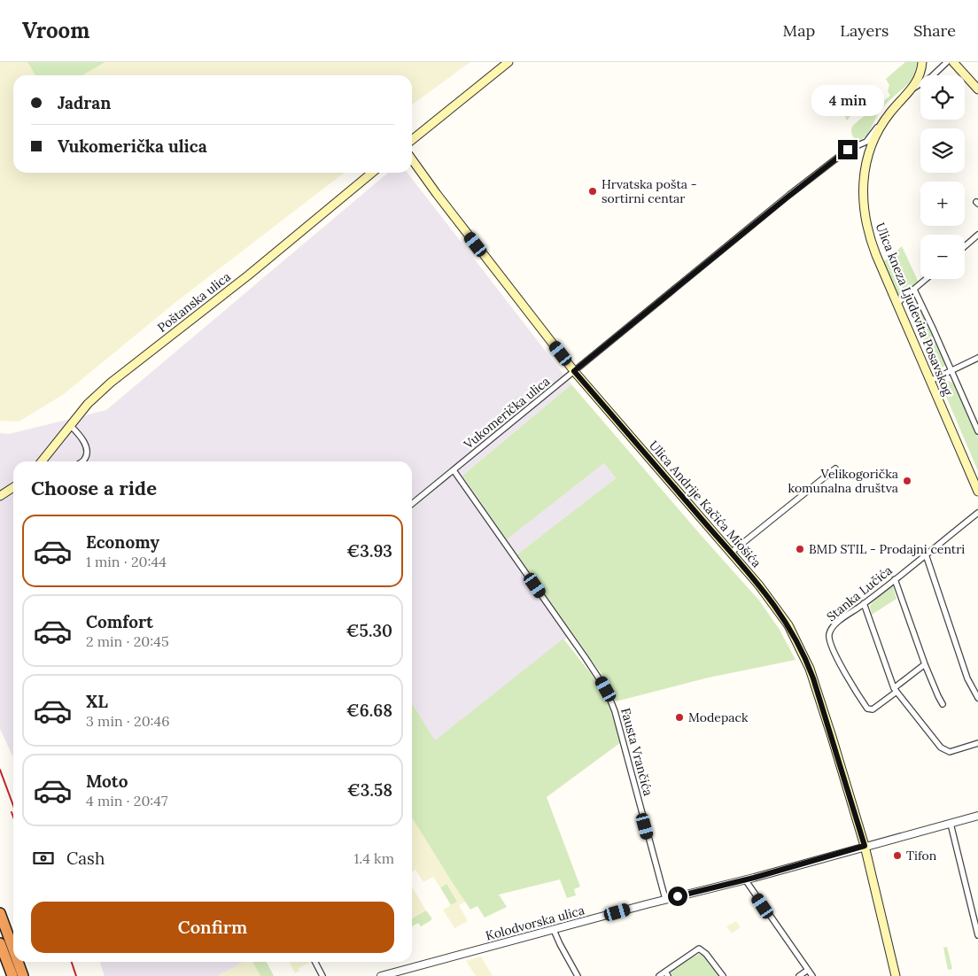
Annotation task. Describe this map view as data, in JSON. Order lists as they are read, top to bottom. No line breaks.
{"streets":{"main road":["Poštanska ulica","Ulica kneza Ljudevita Posavskog","Ulica Andrije Kačića Miošića"],"street":["Vukomerička ulica","Stanka Lučića","Fausta Vrančića","Kolodvorska ulica"]},"crossings":[["Ulica kneza Ljudevita Posavskog","Vukomerička ulica"],["Vukomerička ulica","Ulica Andrije Kačića Miošića"],["Vukomerička ulica","Fausta Vrančića"],["Ulica Andrije Kačića Miošića","Kolodvorska ulica"],["Fausta Vrančića","Kolodvorska ulica"]],"places":["Hrvatska pošta - sortirni centar","Velikogorička komunalna društva","BMD STIL - Prodajni centri","Modepack","Tifon"],"page":{"header":"Vroom","nav":["Map","Layers","Share"],"map_buttons":["+","−"],"banner":["Jadran","Vukomerička ulica"],"bubble":"4 min","heading":"Choose a ride","list":[{"name":"Economy","note":"1 min · 20:44","value":"€3.93"},{"name":"Comfort","note":"2 min · 20:45","value":"€5.30"},{"name":"XL","note":"3 min · 20:46","value":"€6.68"},{"name":"Moto","note":"4 min · 20:47","value":"€3.58"}],"pay":["Cash","1.4 km"],"buttons":"Confirm"}}
